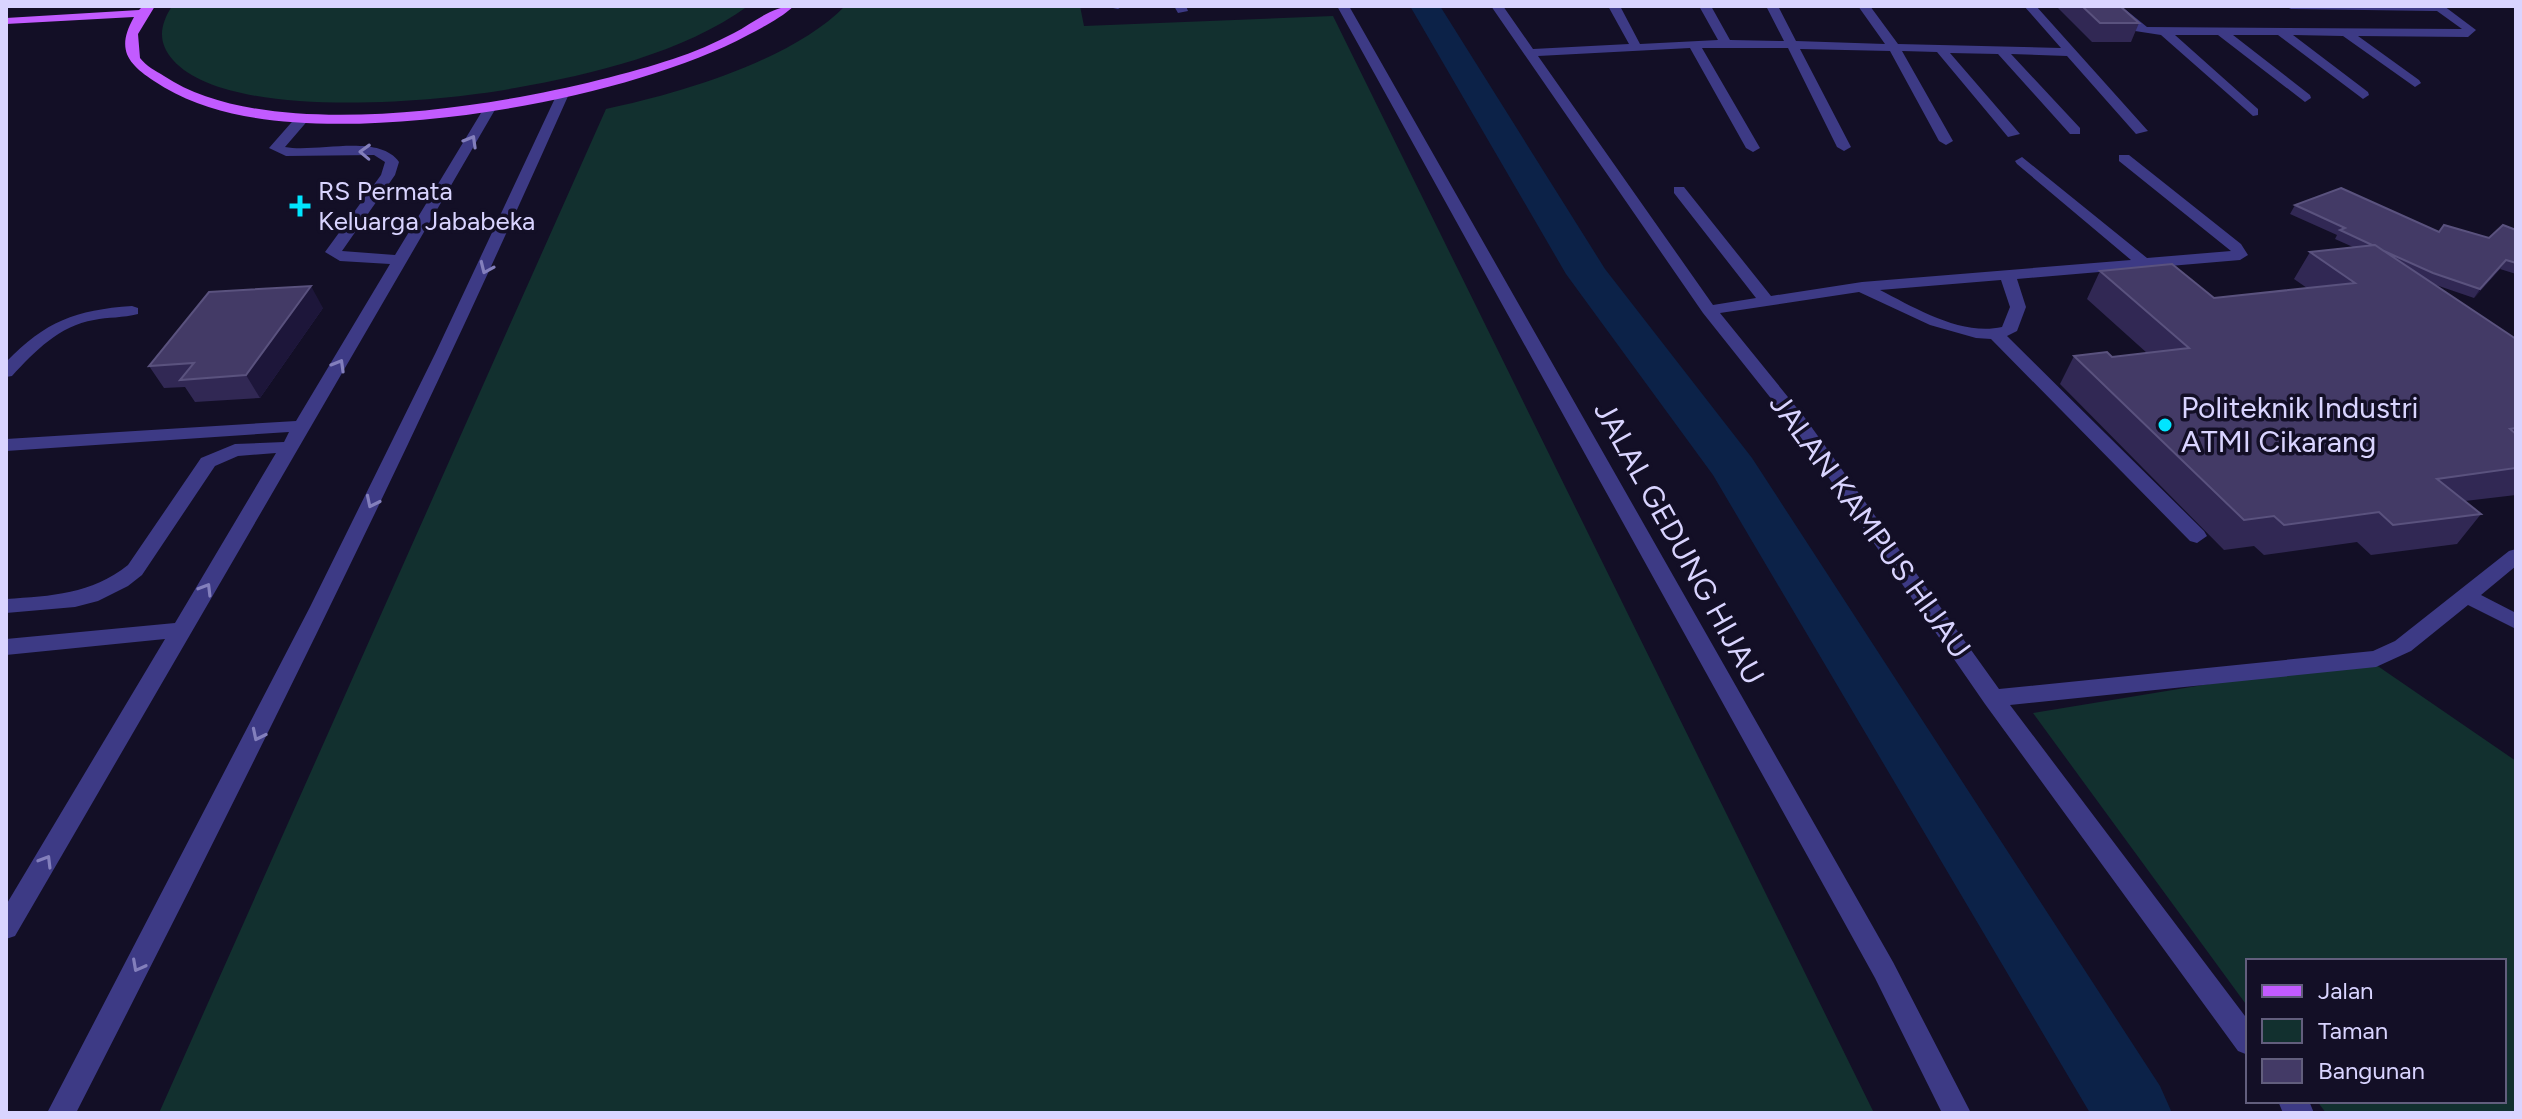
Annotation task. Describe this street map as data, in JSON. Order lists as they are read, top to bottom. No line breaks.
{"streets":{"street":["JALAN KAMPUS HIJAU","JALAL GEDUNG HIJAU"]},"places":{"health":["RS Permata Keluarga Jababeka"],"other":["Politeknik Industri ATMI Cikarang"]},"legend":["Jalan","Taman","Bangunan"]}
